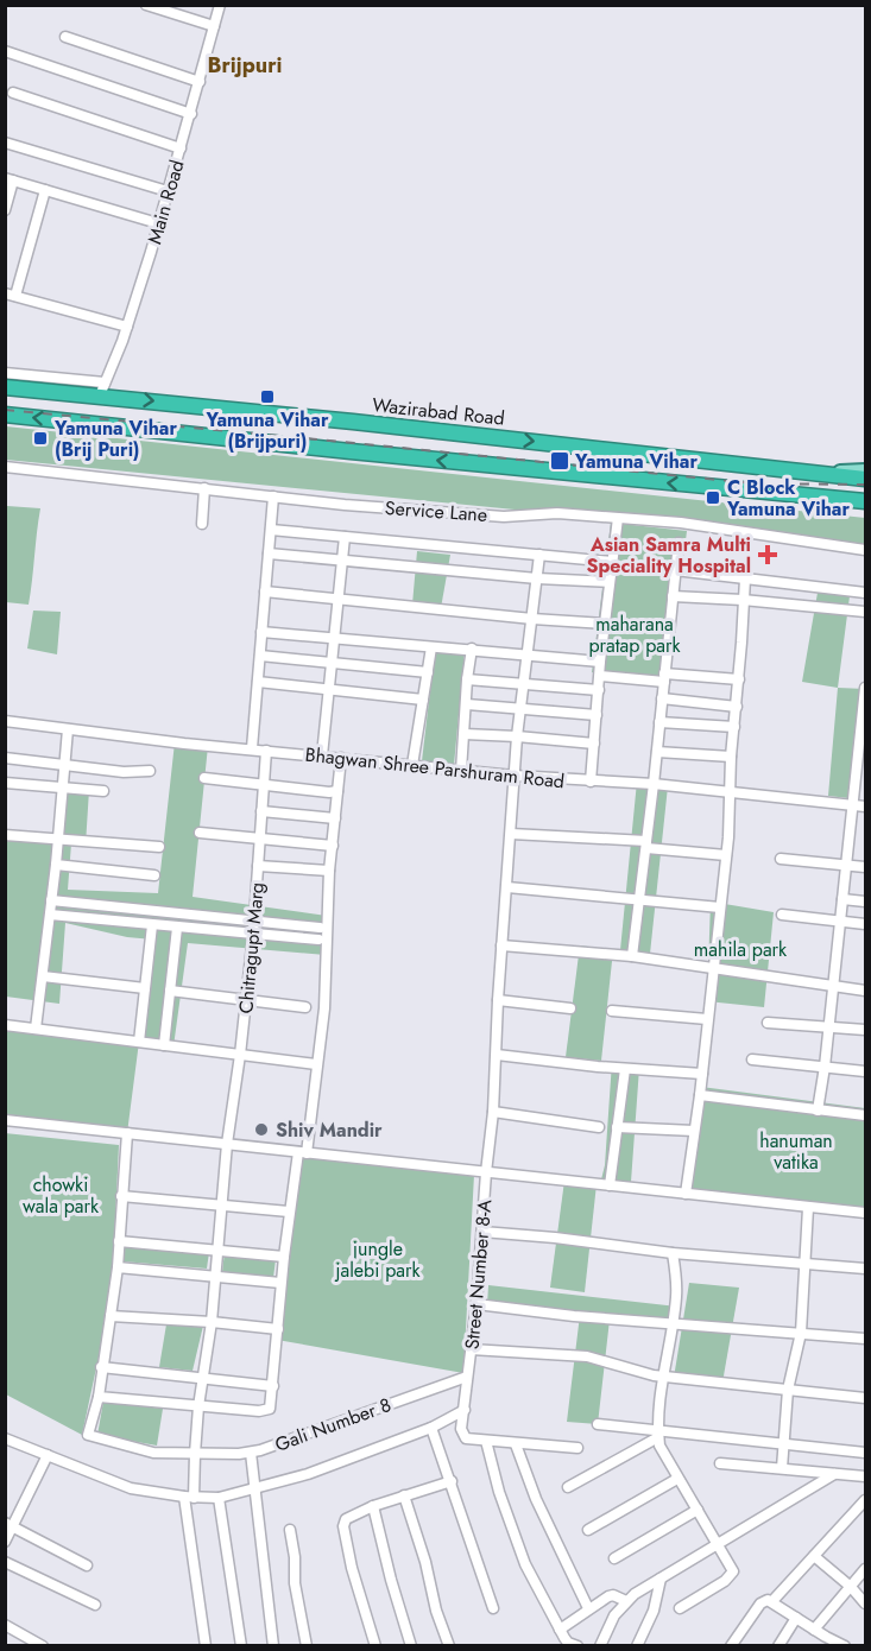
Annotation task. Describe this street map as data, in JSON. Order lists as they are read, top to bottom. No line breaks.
{"streets":{"highway":["Wazirabad Road"],"street":["Main Road","Service Lane","Bhagwan Shree Parshuram Road","Chitragupt Marg","Street Number 8-A","Gali Number 8"]},"crossings":[["Main Road","Wazirabad Road"],["Bhagwan Shree Parshuram Road","Chitragupt Marg"],["Bhagwan Shree Parshuram Road","Street Number 8-A"],["Chitragupt Marg","Gali Number 8"],["Street Number 8-A","Gali Number 8"]],"districts":["Brijpuri"],"parks":["maharana pratap park","mahila park","hanuman vatika","chowki wala park","jungle jalebi park"],"places":{"transit":["Yamuna Vihar (Brijpuri)","Yamuna Vihar (Brij Puri)","Yamuna Vihar","C Block Yamuna Vihar"],"health":["Asian Samra Multi Speciality Hospital"],"other":["Shiv Mandir"]}}
